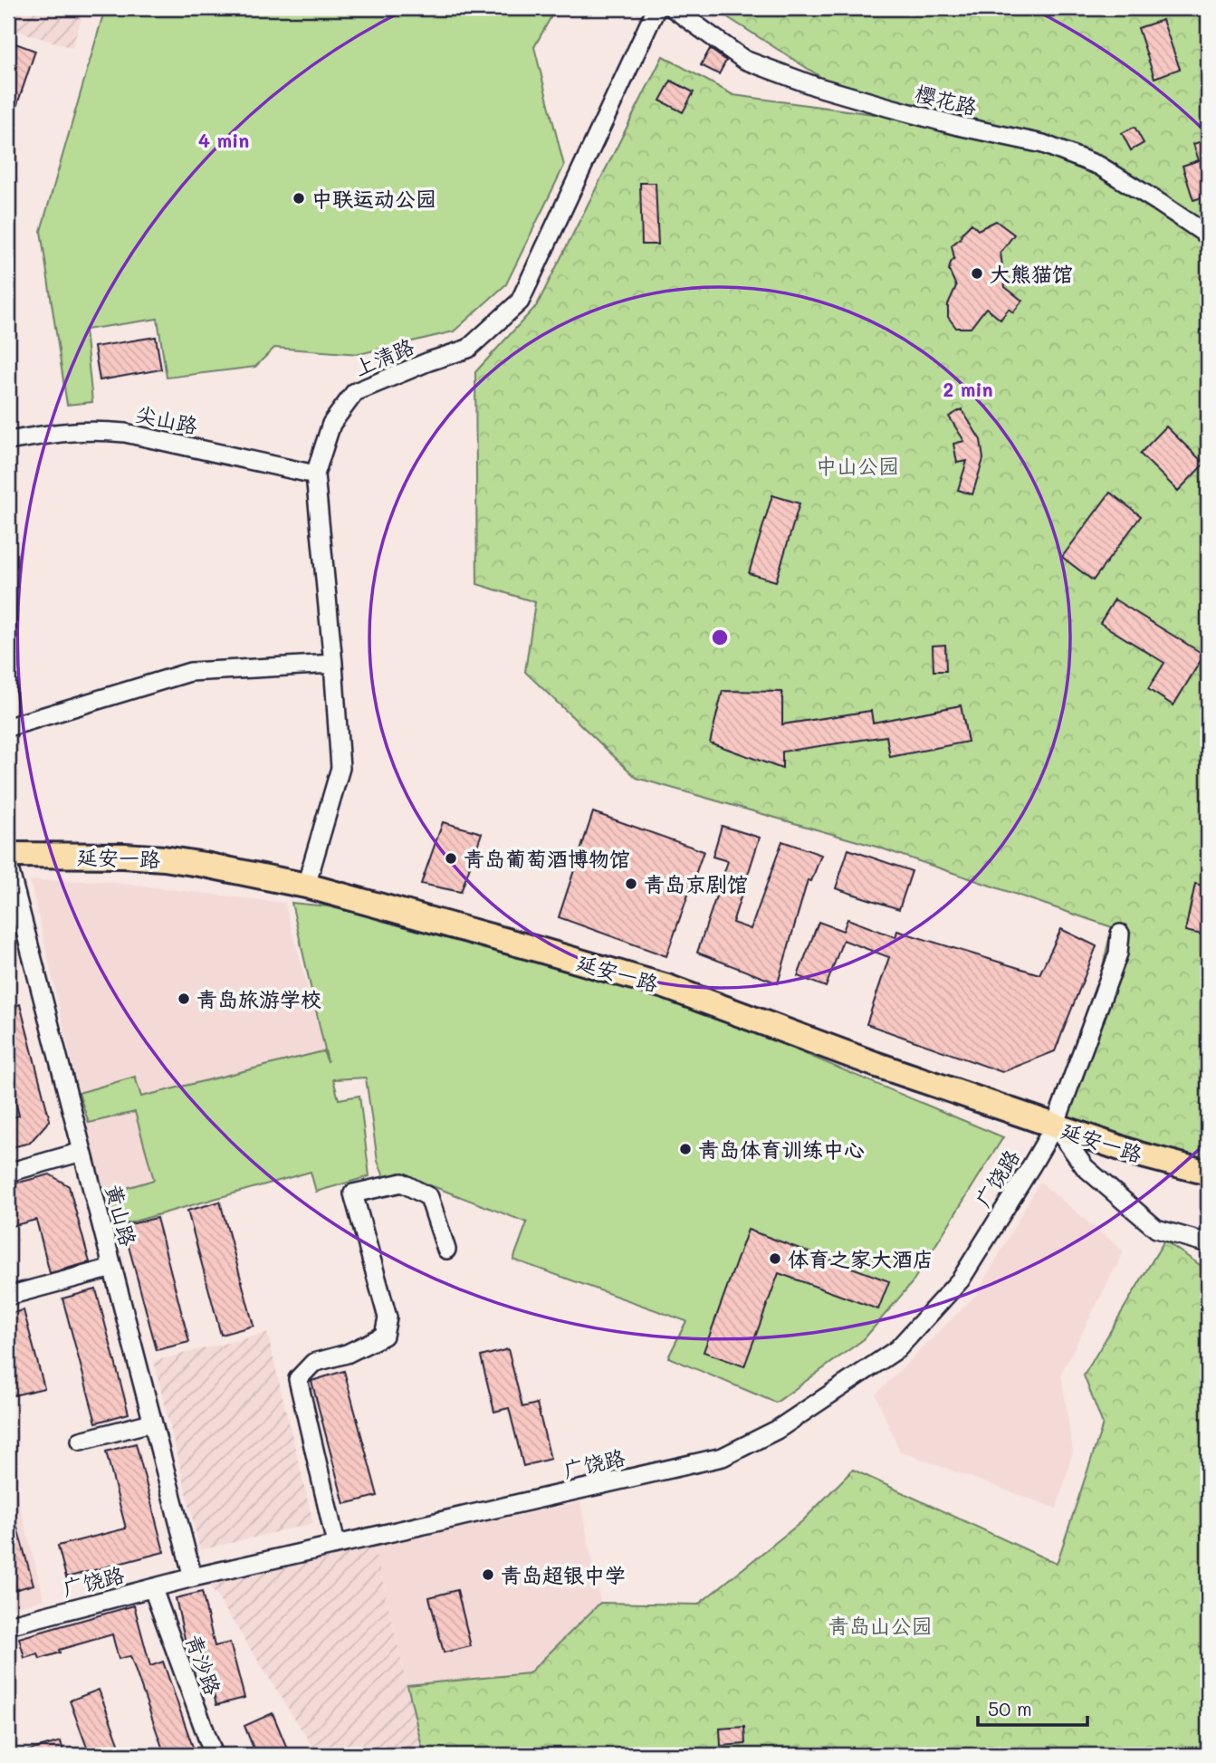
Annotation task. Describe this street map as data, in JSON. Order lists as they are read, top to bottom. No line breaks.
{"streets":{"main road":["延安一路"],"street":["樱花路","上清路","尖山路","广饶路","黄山路","青沙路"]},"crossings":[["上清路","尖山路"],["上清路","延安一路"],["延安一路","广饶路"],["广饶路","黄山路"],["广饶路","青沙路"]],"parks":["中山公园","青岛山公园"],"places":["中联运动公园","大熊猫馆","青岛葡萄酒博物馆","青岛京剧馆","青岛旅游学校","青岛体育训练中心","体育之家大酒店","青岛超银中学"],"scale_bar":"50 m","rings":["4 min","2 min"]}
